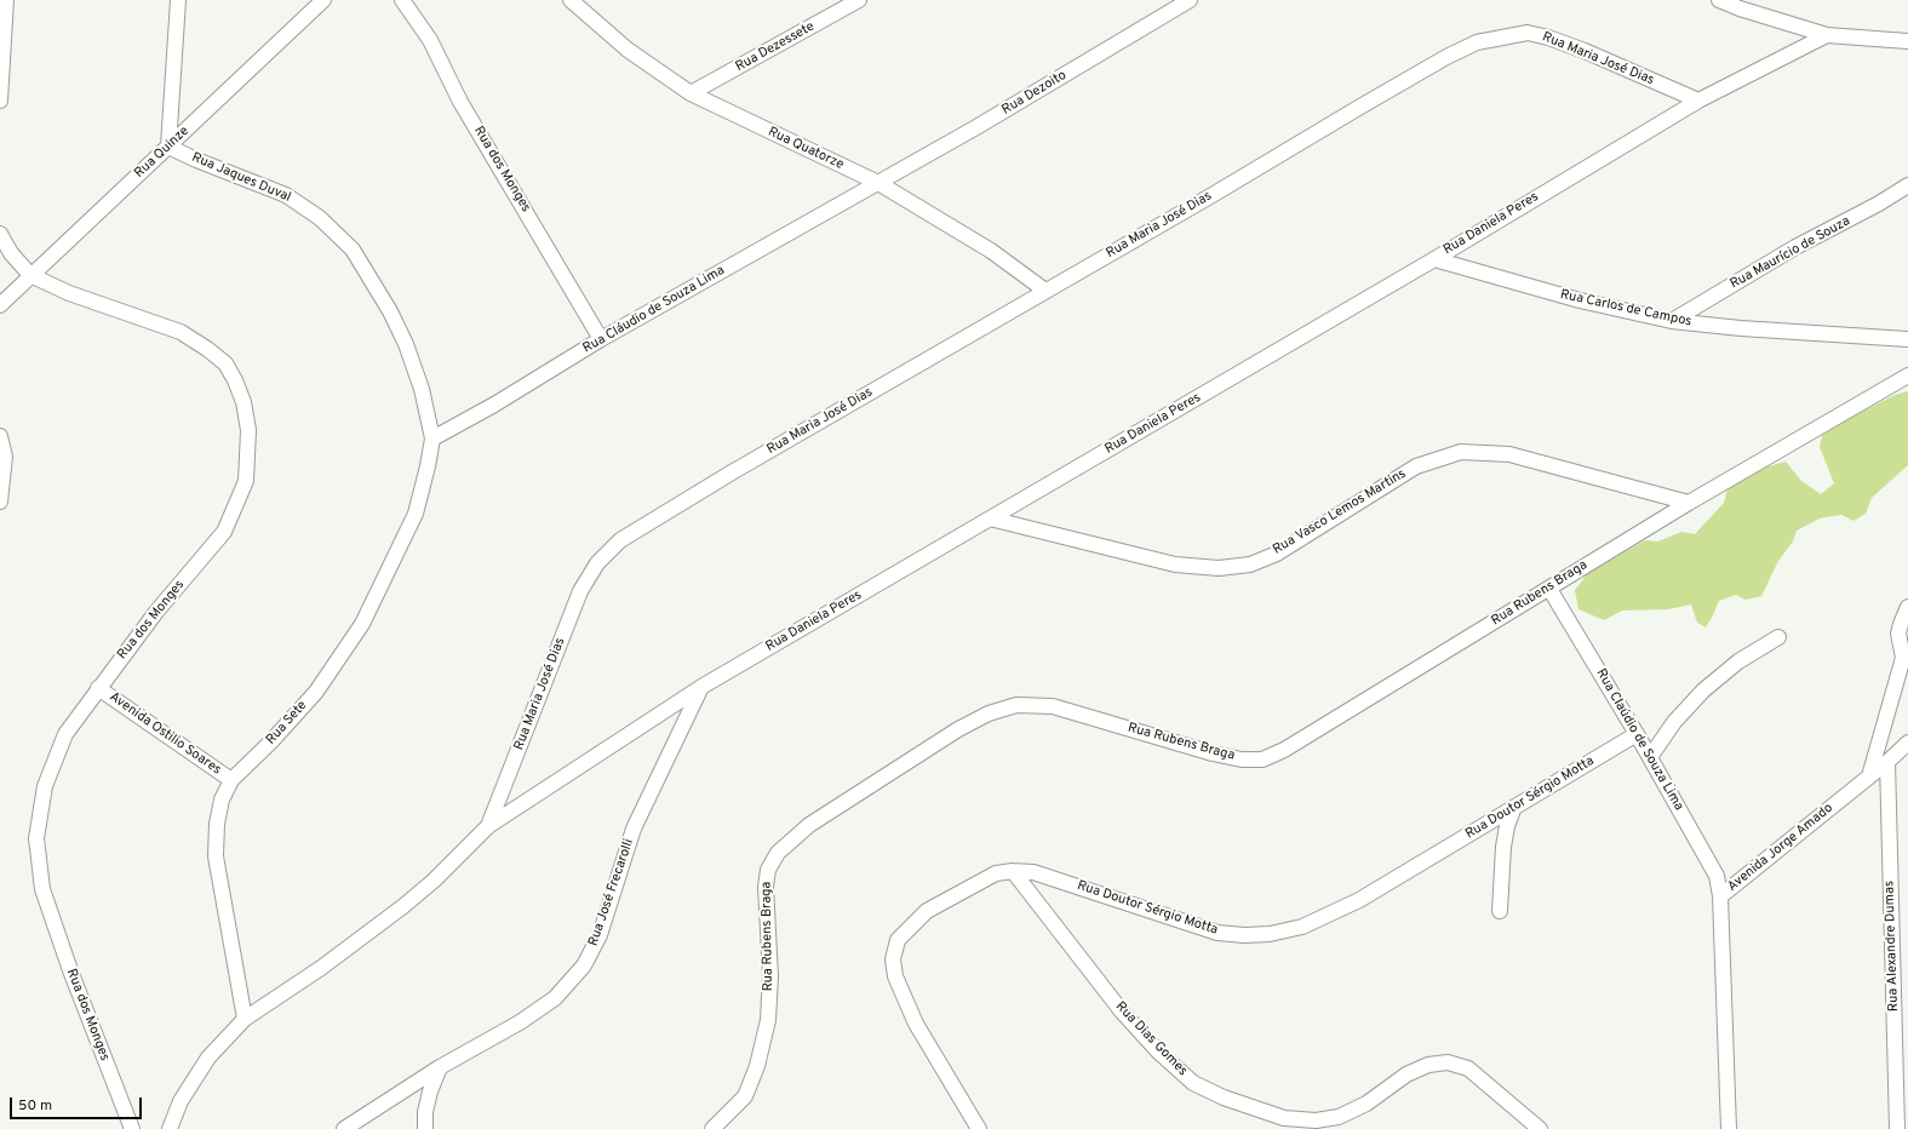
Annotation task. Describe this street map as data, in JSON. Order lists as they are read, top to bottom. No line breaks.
{"streets":{"street":["Rua Dezessete","Rua Maria José Dias","Rua Dezoito","Rua Quatorze","Rua Quinze","Rua dos Monges","Rua Jaques Duval","Rua Daniela Peres","Rua Maurício de Souza","Rua Carlos de Campos","Rua Cláudio de Souza Lima","Rua Vasco Lemos Martins","Rua Rubens Braga","Rua Sete","Avenida Ostilio Soares","Rua Claúdio de Souza Lima","Rua Doutor Sérgio Motta","Avenida Jorge Amado","Rua José Frecarolli","Rua Alexandre Dumas","Rua Dias Gomes"]},"crossings":[["Rua Dezessete","Rua Quatorze"],["Rua Maria José Dias","Rua Quatorze"],["Rua Maria José Dias","Rua Daniela Peres"],["Rua Maria José Dias","Rua Sete"],["Rua Dezoito","Rua Quatorze"],["Rua Dezoito","Rua Cláudio de Souza Lima"],["Rua Quatorze","Rua Cláudio de Souza Lima"],["Rua Quinze","Rua dos Monges"],["Rua Quinze","Rua Jaques Duval"],["Rua dos Monges","Rua Cláudio de Souza Lima"],["Rua dos Monges","Avenida Ostilio Soares"],["Rua Jaques Duval","Rua Cláudio de Souza Lima"],["Rua Jaques Duval","Rua Sete"],["Rua Daniela Peres","Rua Carlos de Campos"],["Rua Daniela Peres","Rua Vasco Lemos Martins"],["Rua Daniela Peres","Rua José Frecarolli"],["Rua Maurício de Souza","Rua Carlos de Campos"],["Rua Cláudio de Souza Lima","Rua Sete"],["Rua Vasco Lemos Martins","Rua Rubens Braga"],["Rua Rubens Braga","Rua Claúdio de Souza Lima"],["Rua Sete","Avenida Ostilio Soares"],["Rua Claúdio de Souza Lima","Rua Doutor Sérgio Motta"],["Rua Claúdio de Souza Lima","Avenida Jorge Amado"],["Rua Doutor Sérgio Motta","Rua Dias Gomes"],["Avenida Jorge Amado","Rua Alexandre Dumas"]],"scale_bar":"50 m"}
